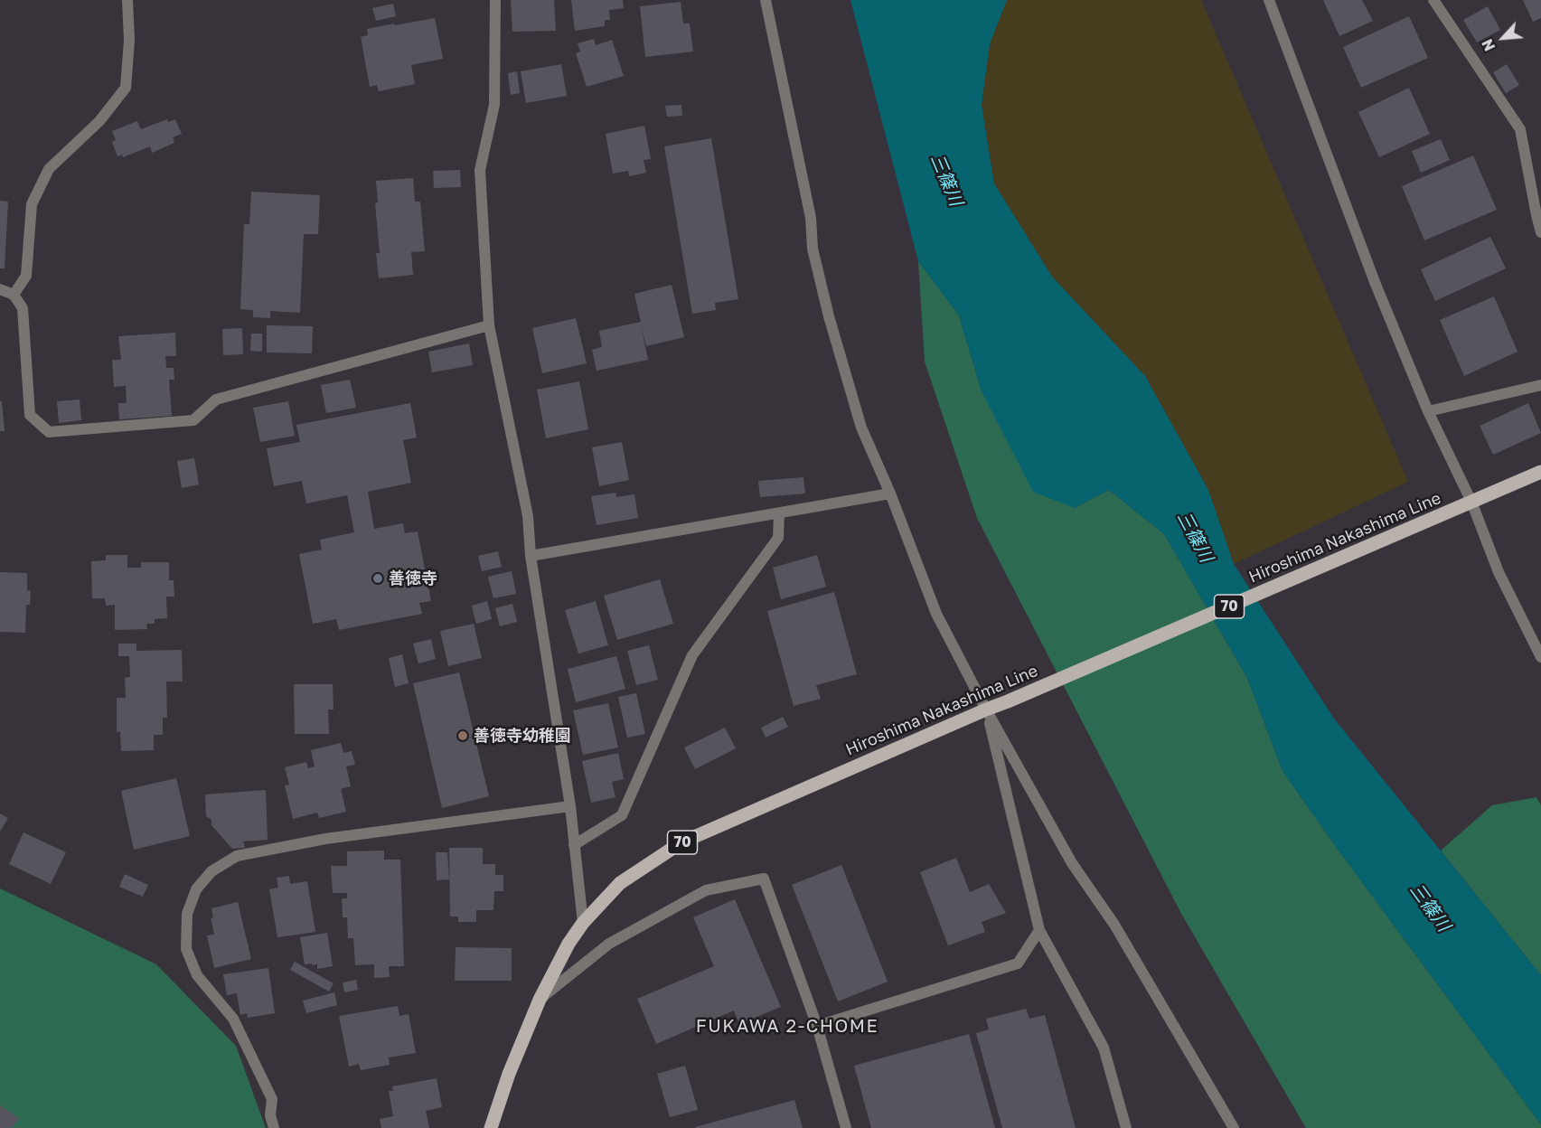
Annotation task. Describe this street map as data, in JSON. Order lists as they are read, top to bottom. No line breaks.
{"streets":{"main road":["Hiroshima Nakashima Line","70"]},"districts":["FUKAWA 2-CHOME"],"water":["三篠川"],"places":["善徳寺","善徳寺幼稚園"],"north":"bottom left"}
